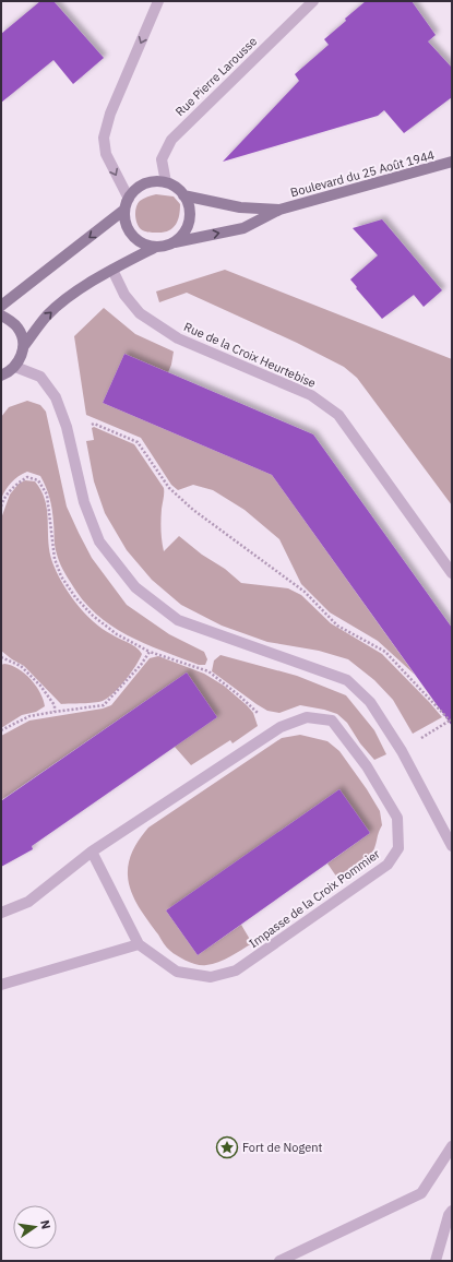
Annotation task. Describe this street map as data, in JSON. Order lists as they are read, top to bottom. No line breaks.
{"streets":{"street":["Rue Pierre Larousse","Boulevard du 25 Août 1944","Rue de la Croix Heurtebise","Impasse de la Croix Pommier"]},"crossings":[["Rue Pierre Larousse","Boulevard du 25 Août 1944"]],"places":{"place":["Fort de Nogent"]},"north":"right"}
